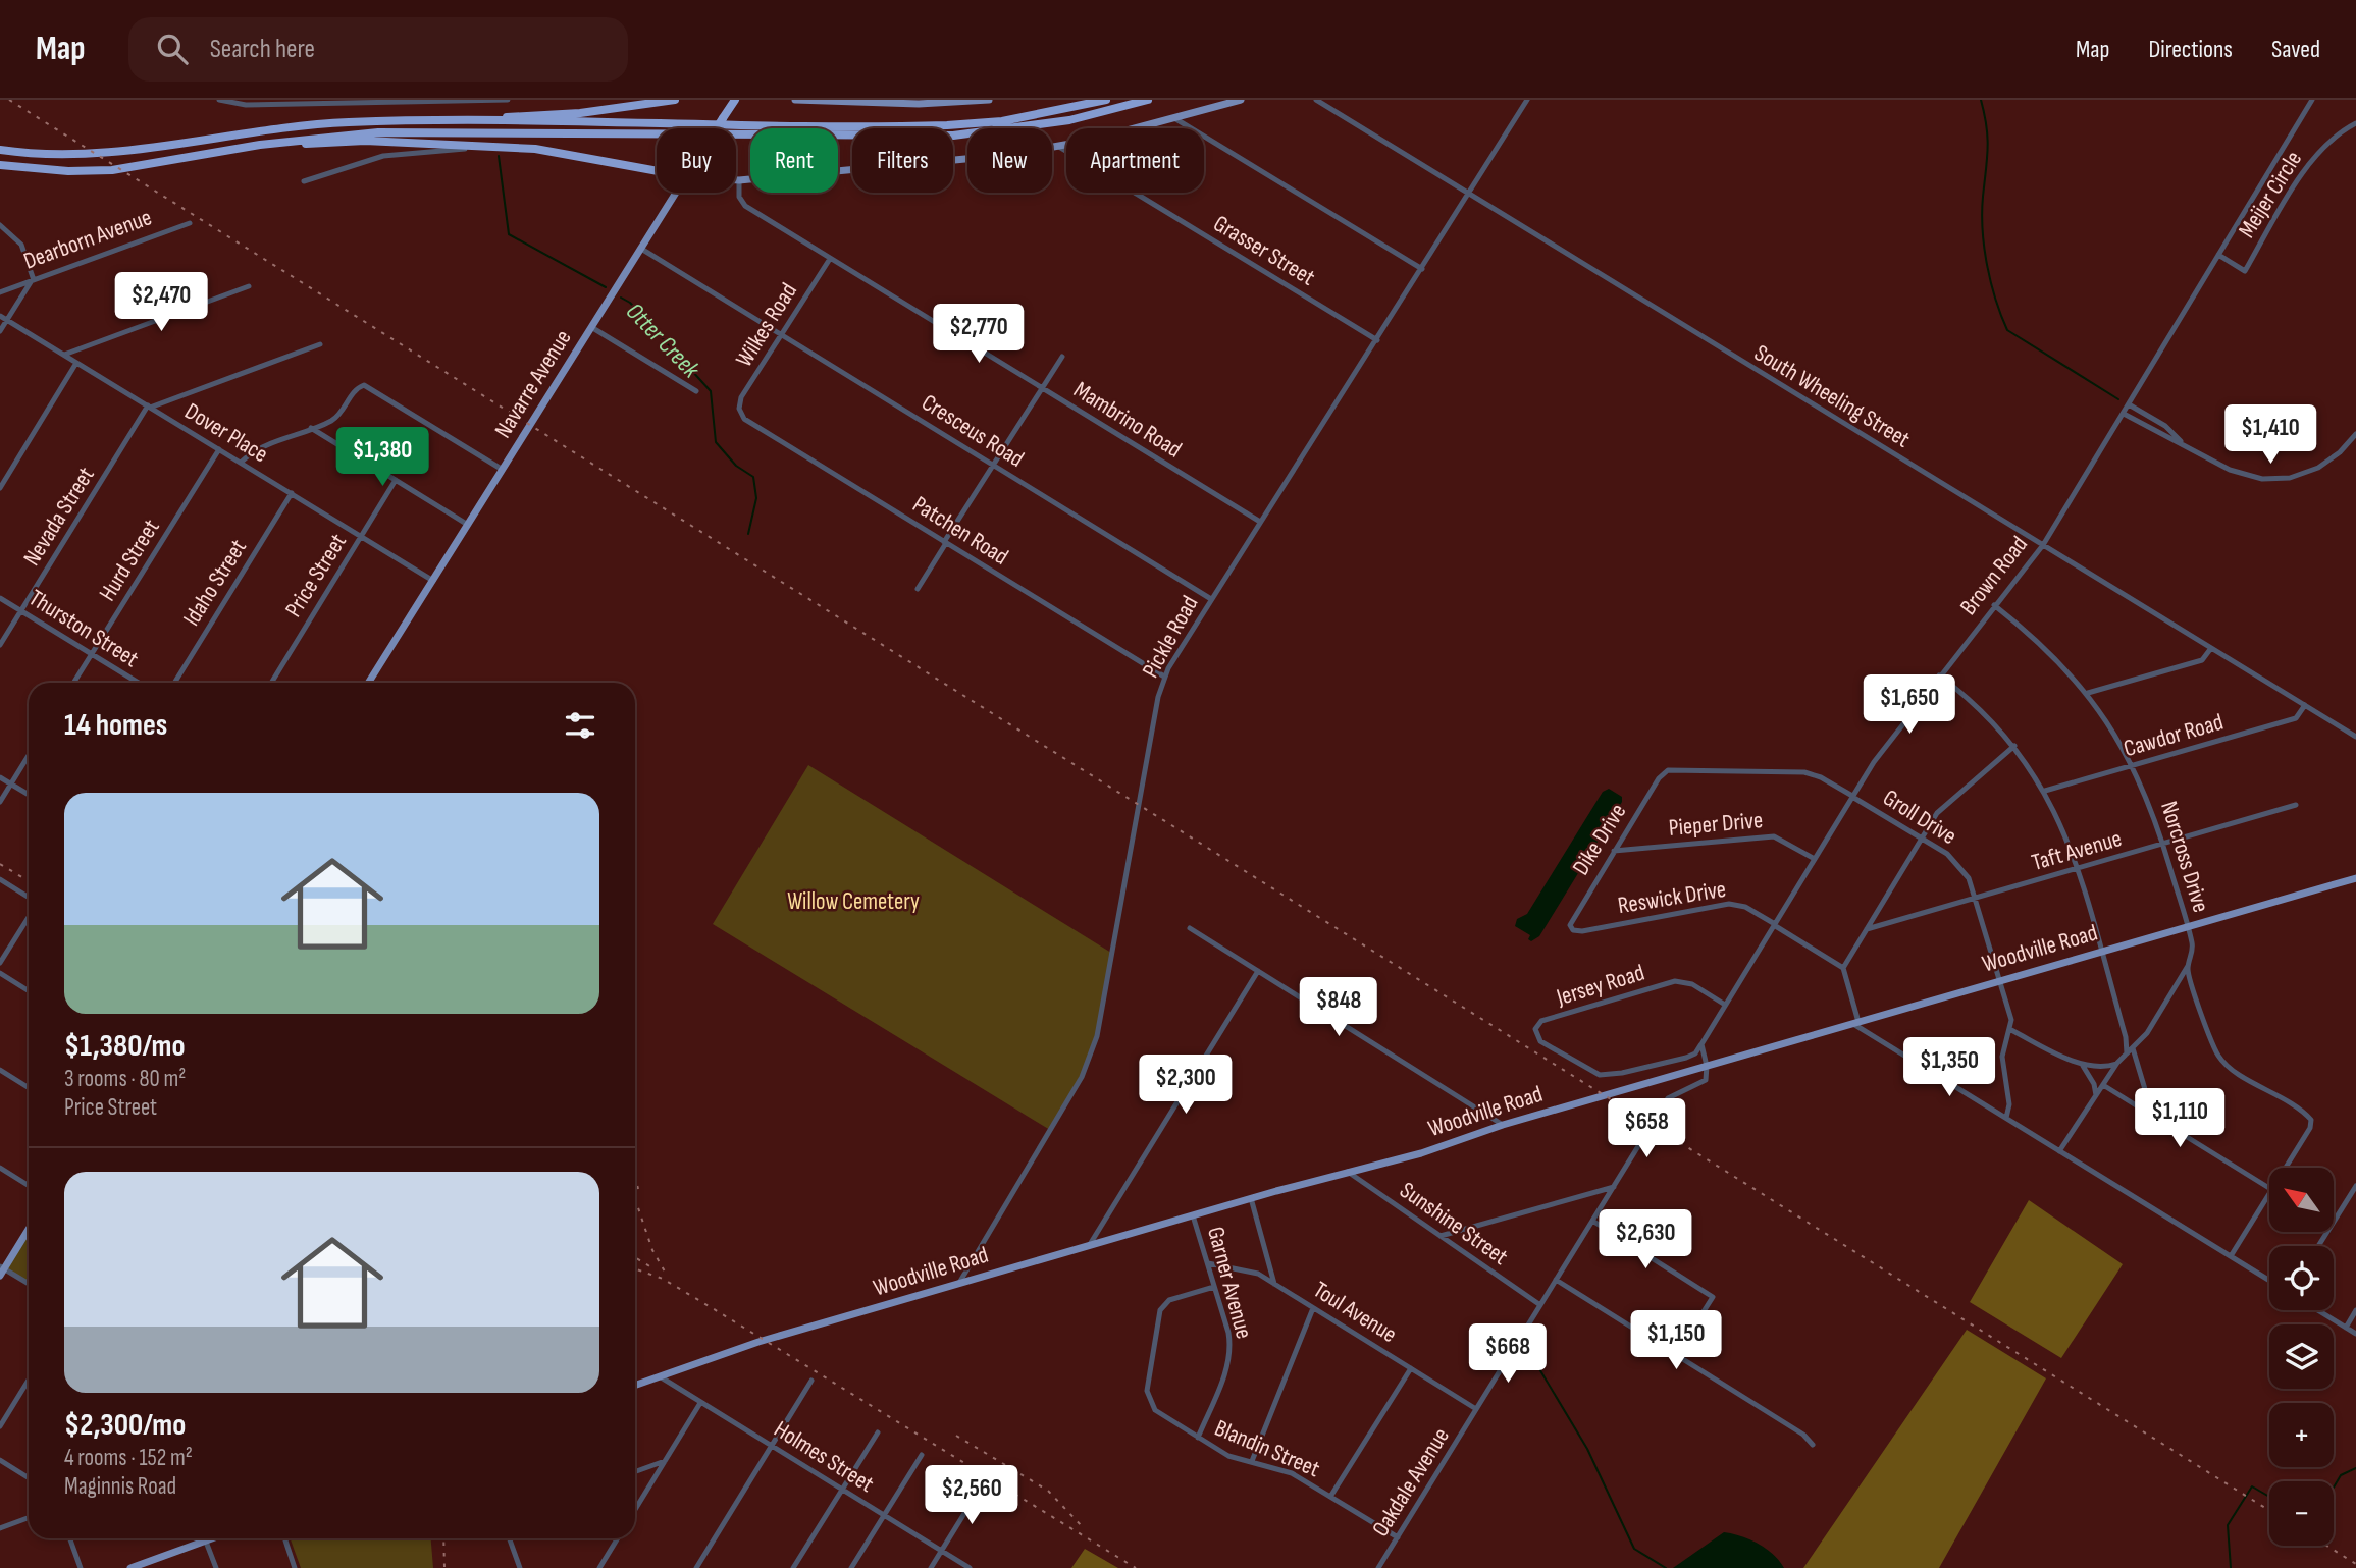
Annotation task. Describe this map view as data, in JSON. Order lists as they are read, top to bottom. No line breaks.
{"streets":{"highway":["Navarre Avenue"],"main road":["Woodville Road"],"street":["Meijer Circle","Dearborn Avenue","Grasser Street","Wilkes Road","South Wheeling Street","Mambrino Road","Cresceus Road","Dover Place","Nevada Street","Patchen Road","Hurd Street","Price Street","Brown Road","Idaho Street","Thurston Street","Pickle Road","Cawdor Road","Groll Drive","Pieper Drive","Dike Drive","Taft Avenue","Norcross Drive","Reswick Drive","Jersey Road","Sunshine Street","Garner Avenue","Toul Avenue","Blandin Street","Holmes Street","Oakdale Avenue"]},"crossings":[["Meijer Circle","Brown Road"],["Grasser Street","Pickle Road"],["Wilkes Road","Mambrino Road"],["Wilkes Road","Cresceus Road"],["Wilkes Road","Patchen Road"],["Navarre Avenue","Cresceus Road"],["Navarre Avenue","Dover Place"],["South Wheeling Street","Brown Road"],["South Wheeling Street","Pickle Road"],["South Wheeling Street","Cawdor Road"],["Mambrino Road","Pickle Road"],["Cresceus Road","Pickle Road"],["Dover Place","Nevada Street"],["Dover Place","Hurd Street"],["Dover Place","Price Street"],["Dover Place","Idaho Street"],["Nevada Street","Thurston Street"],["Patchen Road","Pickle Road"],["Hurd Street","Thurston Street"],["Brown Road","Groll Drive"],["Brown Road","Pieper Drive"],["Brown Road","Norcross Drive"],["Brown Road","Reswick Drive"],["Brown Road","Jersey Road"],["Pickle Road","Woodville Road"],["Cawdor Road","Norcross Drive"],["Groll Drive","Dike Drive"],["Groll Drive","Taft Avenue"],["Groll Drive","Woodville Road"],["Pieper Drive","Dike Drive"],["Dike Drive","Reswick Drive"],["Taft Avenue","Norcross Drive"],["Norcross Drive","Woodville Road"],["Woodville Road","Sunshine Street"],["Woodville Road","Garner Avenue"],["Woodville Road","Holmes Street"],["Woodville Road","Oakdale Avenue"],["Sunshine Street","Oakdale Avenue"],["Garner Avenue","Toul Avenue"],["Garner Avenue","Blandin Street"],["Toul Avenue","Oakdale Avenue"],["Blandin Street","Oakdale Avenue"]],"water":["Otter Creek"],"parks":["Willow Cemetery"],"north":"top left","page":{"header":"Map","search":"Search here","nav":["Map","Directions","Saved"],"chip":["Buy","Rent","Filters","New","Apartment"],"price":["$2,470","$2,770","$1,410","$1,380","$1,650","$848","$1,350","$2,300","$1,110","$658","$2,630","$1,150","$668","$2,560"],"heading":"14 homes","list":[{"name":"$1,380/mo","note":"3 rooms · 80 m² · Price Street"},{"name":"$2,300/mo","note":"4 rooms · 152 m² · Maginnis Road"}],"map_buttons":["+","−"]}}
